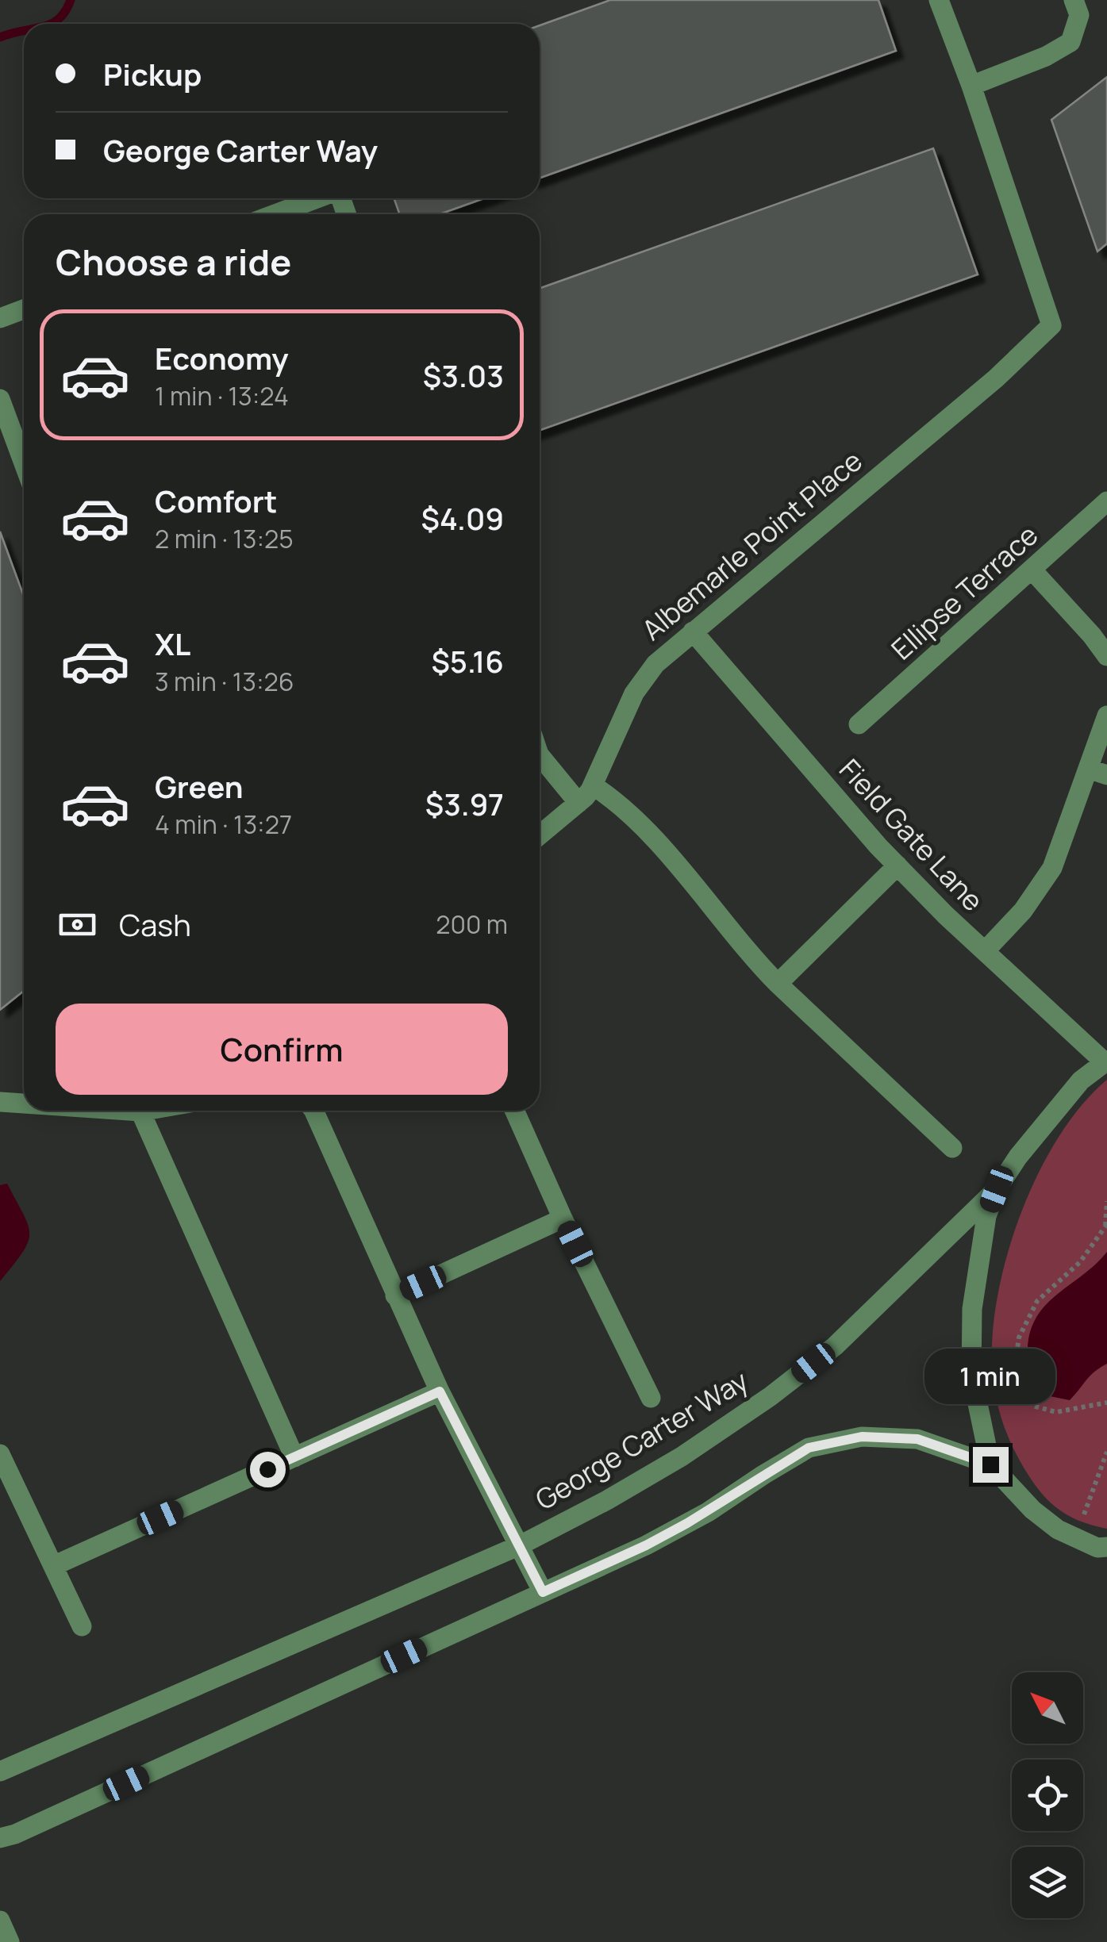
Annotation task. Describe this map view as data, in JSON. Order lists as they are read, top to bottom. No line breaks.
{"streets":{"street":["Albemarle Point Place","Ellipse Terrace","Field Gate Lane","George Carter Way"]},"crossings":[["Albemarle Point Place","Field Gate Lane"],["Field Gate Lane","George Carter Way"]],"north":"top left","page":{"banner":["Pickup","George Carter Way"],"heading":"Choose a ride","list":[{"name":"Economy","note":"1 min · 13:24","value":"$3.03"},{"name":"Comfort","note":"2 min · 13:25","value":"$4.09"},{"name":"XL","note":"3 min · 13:26","value":"$5.16"},{"name":"Green","note":"4 min · 13:27","value":"$3.97"}],"pay":["Cash","200 m"],"buttons":"Confirm","bubble":"1 min"}}
